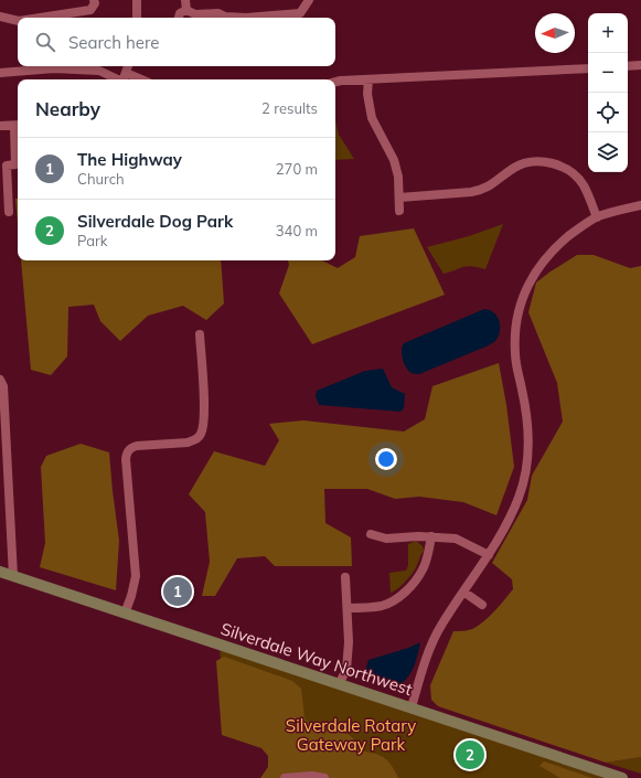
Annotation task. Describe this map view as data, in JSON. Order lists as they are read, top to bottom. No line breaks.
{"streets":{"main road":["Silverdale Way Northwest"]},"parks":["Silverdale Rotary Gateway Park"],"north":"left","page":{"map_buttons":["+","−"],"search":"Search here","heading":["Nearby","2 results"],"list":[{"mark":"1","name":"The Highway","note":"Church","value":"270 m"},{"mark":"2","name":"Silverdale Dog Park","note":"Park","value":"340 m"}],"pins":["1","2"]}}
